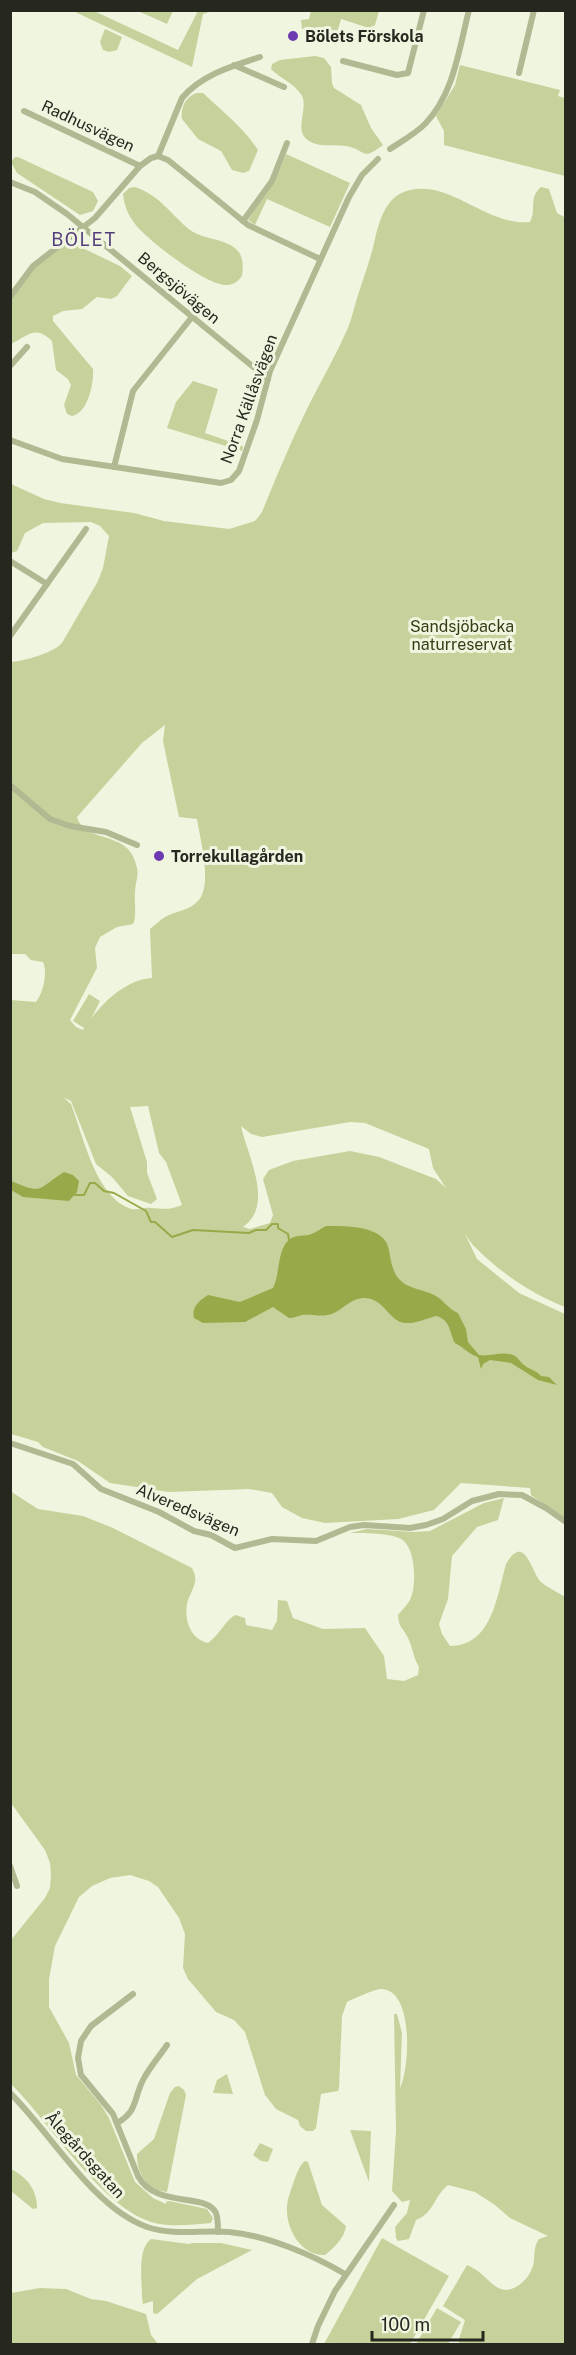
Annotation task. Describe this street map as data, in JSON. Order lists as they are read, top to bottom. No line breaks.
{"streets":{"street":["Radhusvägen","Bergsjövägen","Norra Källåsvägen","Alveredsvägen","Ålegårdsgatan"]},"crossings":[["Bergsjövägen","Norra Källåsvägen"]],"districts":["BÖLET"],"parks":["Sandsjöbacka naturreservat"],"places":["Bölets Förskola","Torrekullagården"],"scale_bar":"100 m"}
